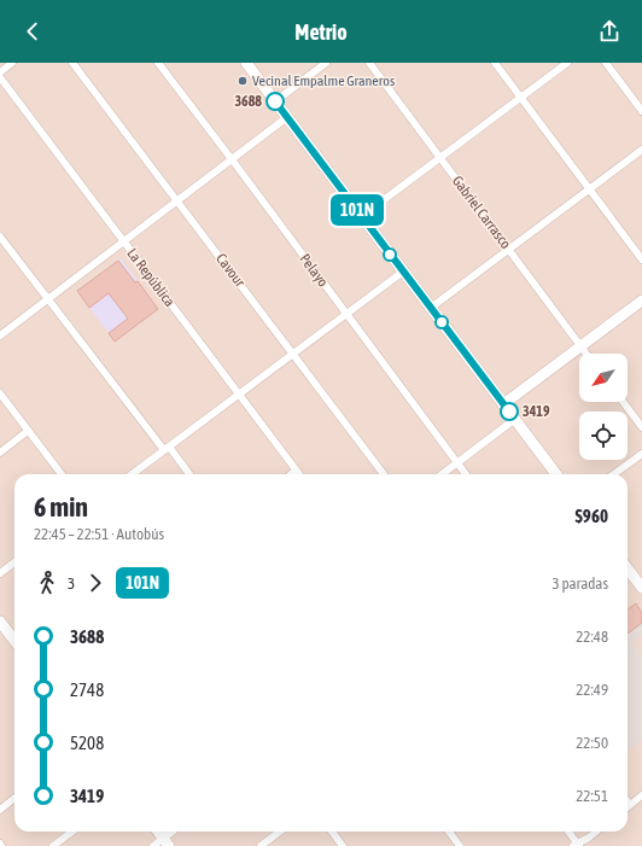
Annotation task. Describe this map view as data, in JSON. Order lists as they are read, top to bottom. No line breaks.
{"streets":{"street":["Gabriel Carrasco","Cavour","Pelayo","La República"]},"places":["Vecinal Empalme Graneros","3688","3419"],"lines":["bus line 101N"],"north":"bottom left","page":{"header":"Metrio","on_map":"101N","heading":["6 min","22:45 – 22:51 · Autobús","$960"],"legs":["3","101N","3 paradas"],"list":[{"name":"3688","value":"22:48"},{"name":"2748","value":"22:49"},{"name":"5208","value":"22:50"},{"name":"3419","value":"22:51"}]}}
